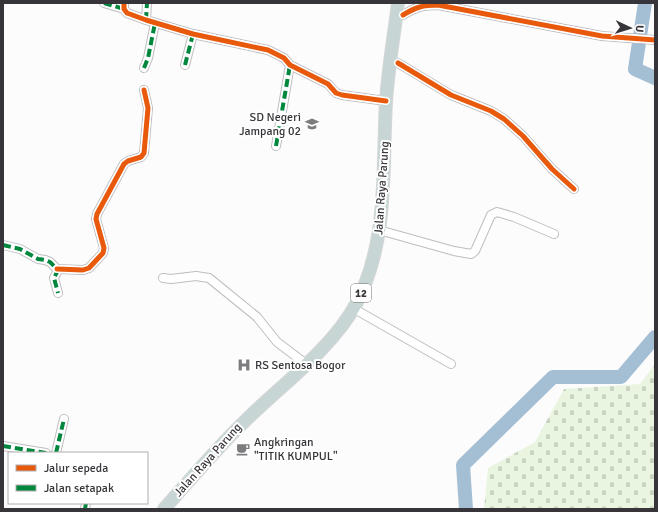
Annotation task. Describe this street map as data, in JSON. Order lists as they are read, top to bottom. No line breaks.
{"streets":{"highway":["Jalan Raya Parung","12"]},"places":{"school or university":["SD Negeri Jampang 02"],"hospital":["RS Sentosa Bogor"],"cafe":["Angkringan \"TITIK KUMPUL\""]},"legend":["Jalur sepeda","Jalan setapak"],"north":"right"}
